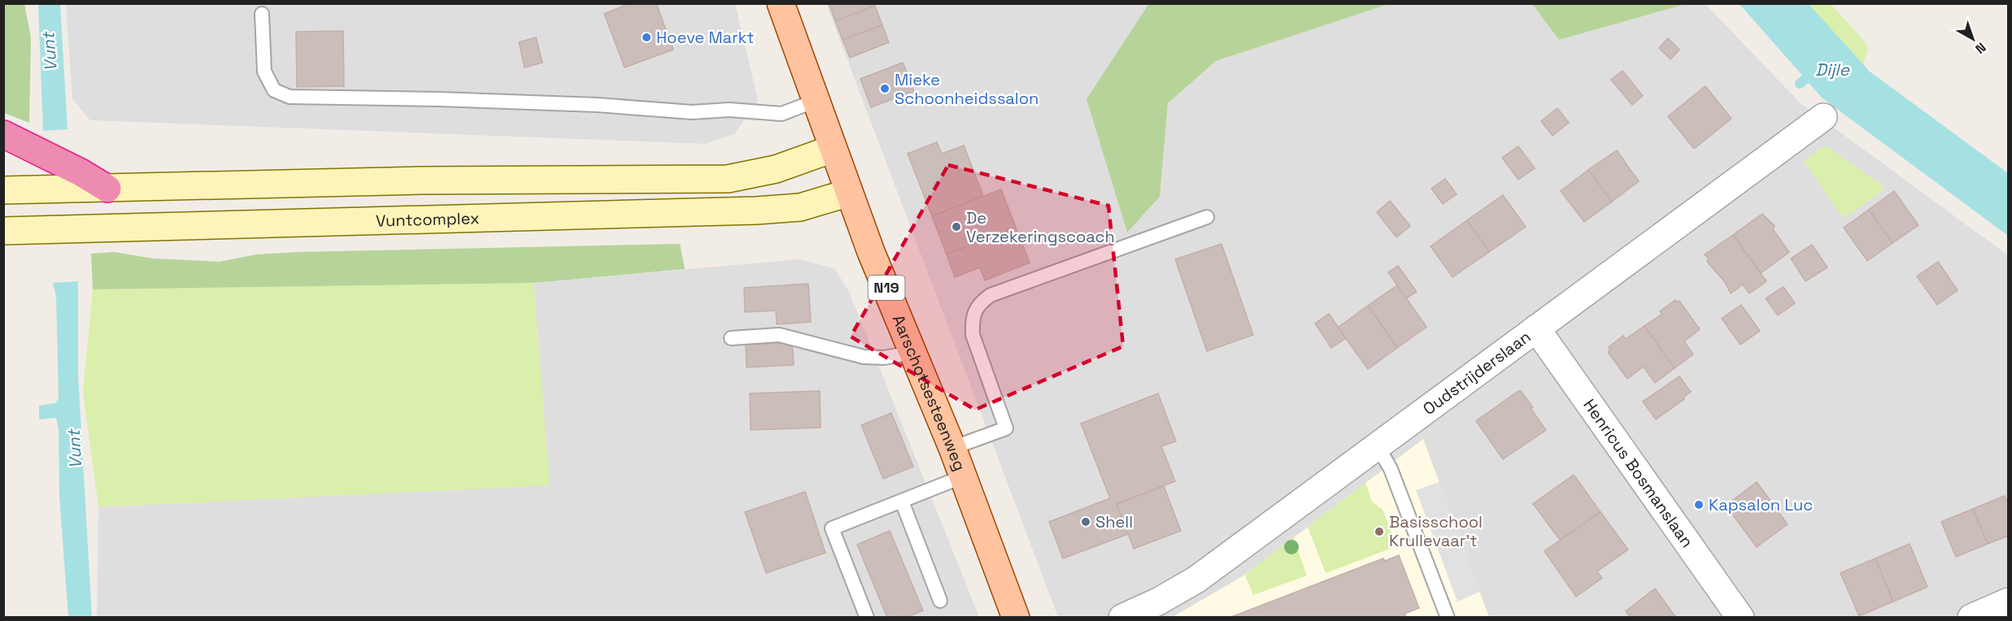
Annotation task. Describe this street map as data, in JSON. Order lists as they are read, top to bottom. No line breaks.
{"streets":{"main road":["Vuntcomplex","N19","Aarschotsesteenweg"],"street":["Oudstrijderslaan","Henricus Bosmanslaan"]},"crossings":[["Vuntcomplex","Aarschotsesteenweg"],["Oudstrijderslaan","Henricus Bosmanslaan"]],"water":["Vunt","Dijle"],"places":["Hoeve Markt","Mieke Schoonheidssalon","De Verzekeringscoach","Kapsalon Luc","Shell","Basisschool Krullevaar't"],"north":"bottom right"}
